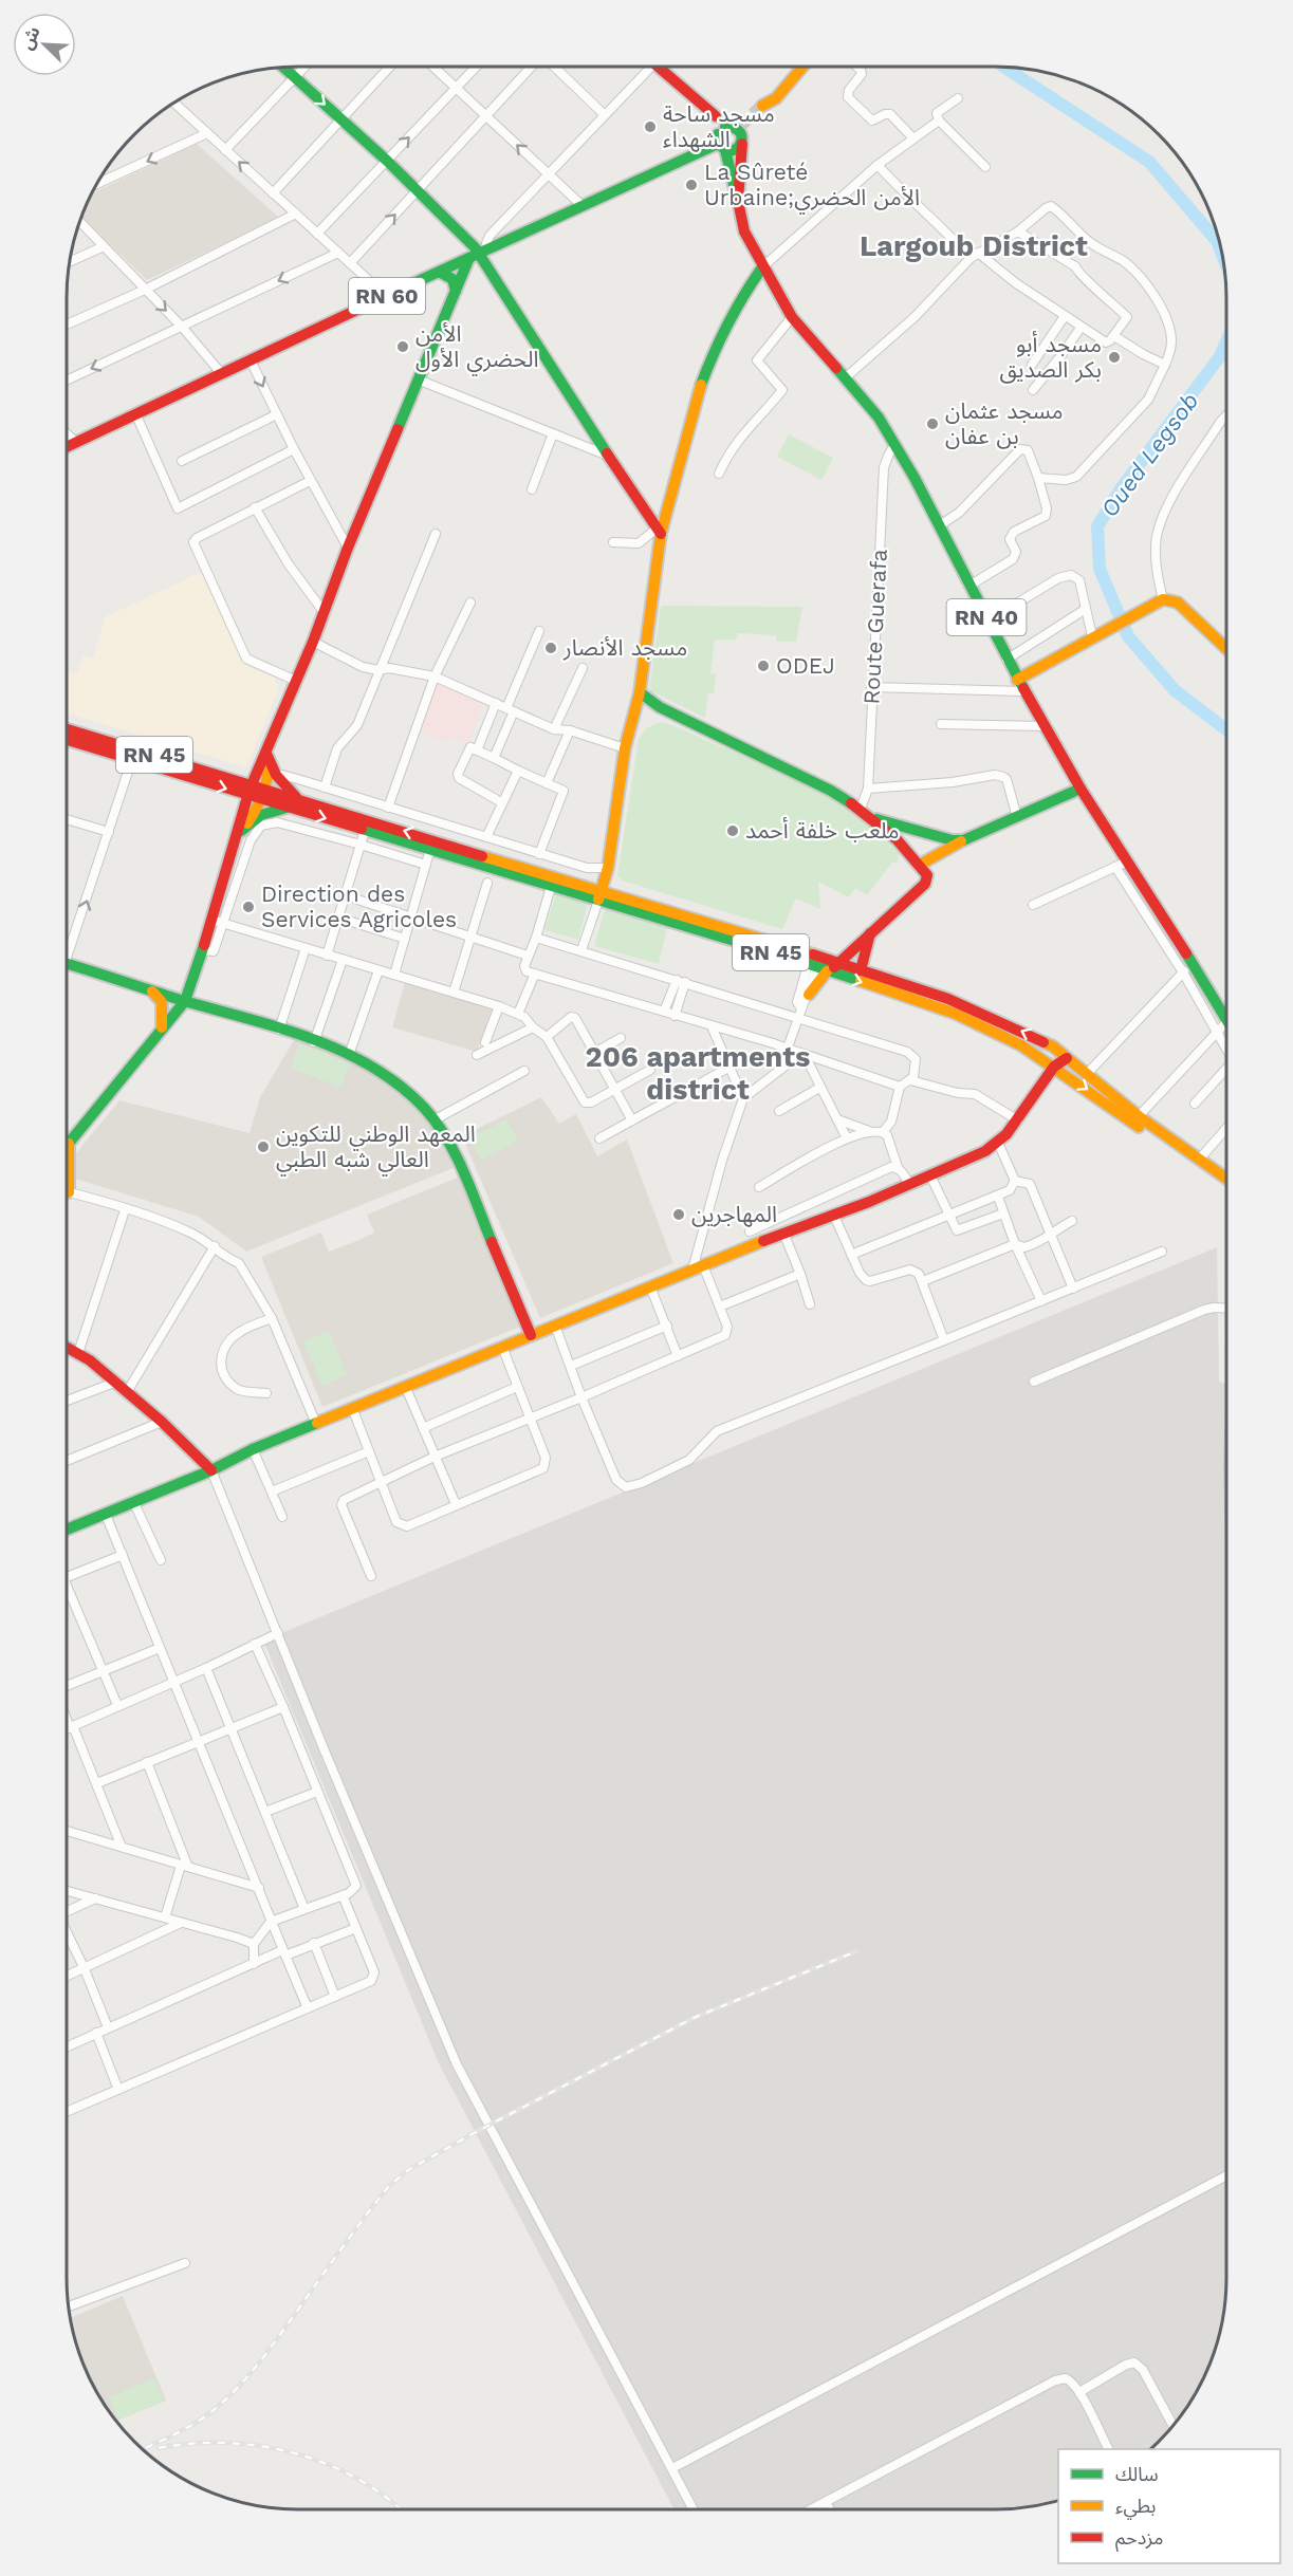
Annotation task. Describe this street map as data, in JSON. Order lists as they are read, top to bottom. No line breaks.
{"streets":{"main road":["RN 60","RN 40","RN 45"],"street":["Route Guerafa"]},"crossings":[["RN 60","RN 40"],["RN 40","Route Guerafa"]],"districts":["Largoub District","206 apartments district"],"water":["Oued Legsob"],"places":["مسجد ساحة الشهداء","La Sûreté Urbaine;الأمن الحضري","الأمن الحضري الأول","مسجد أبو بكر الصديق","مسجد عثمان بن عفان","مسجد الأنصار","ODEJ","ملعب خلفة أحمد","Direction des Services Agricoles","المعهد الوطني للتكوين العالي شبه الطبي","المهاجرين"],"legend":["سالك","بطيء","مزدحم"],"north":"top left"}
